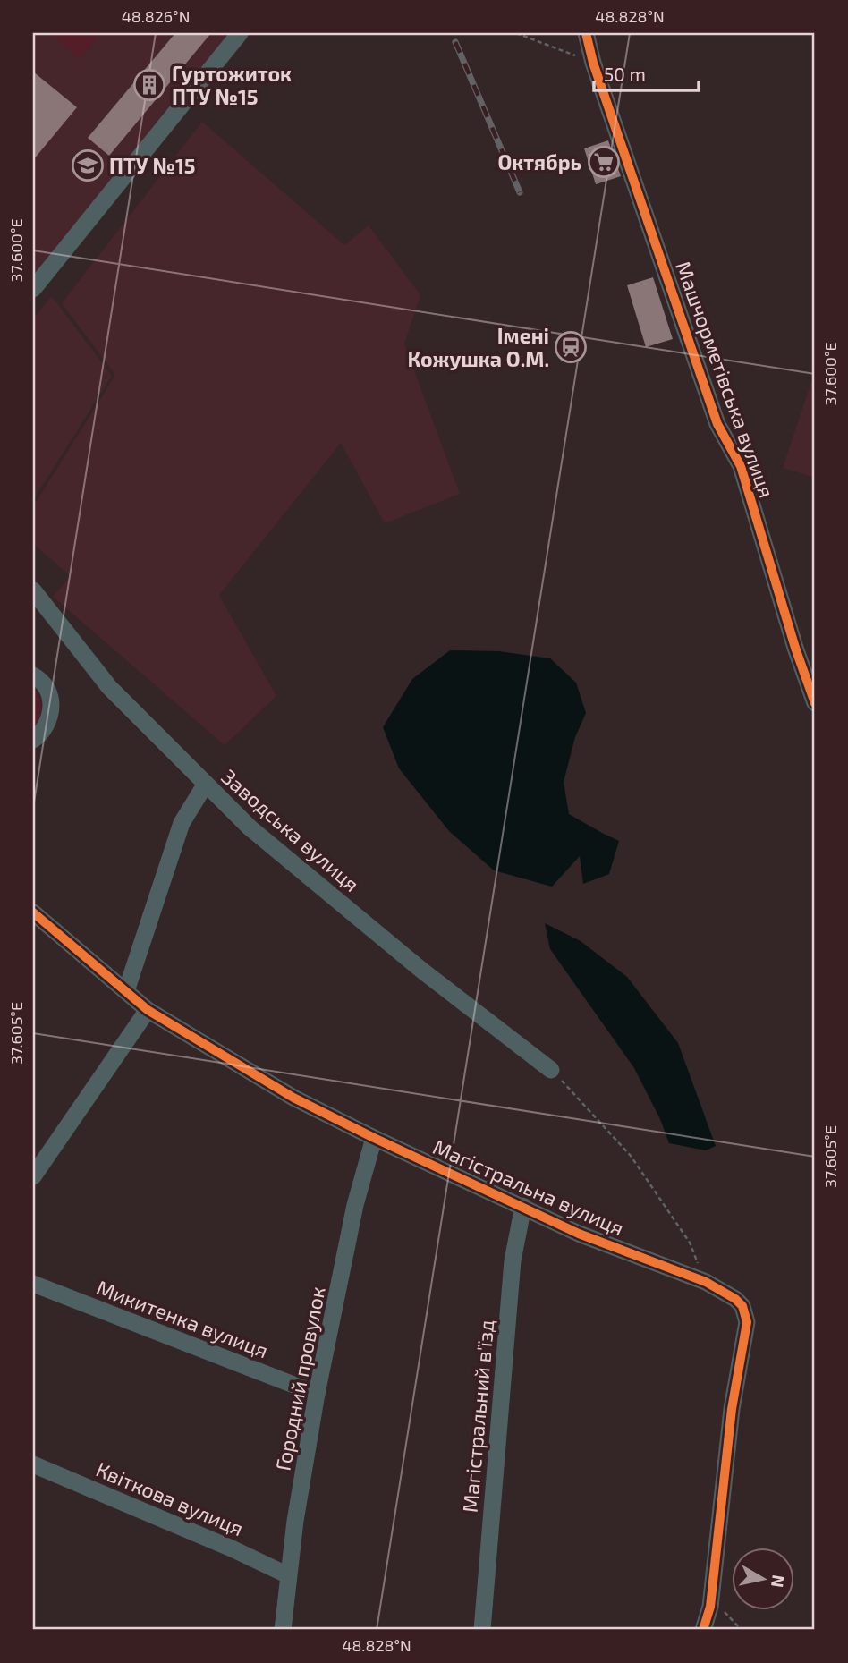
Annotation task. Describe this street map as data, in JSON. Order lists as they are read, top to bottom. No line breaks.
{"streets":{"street":["Машчорметівська вулиця","Заводська вулиця","Магістральна вулиця","Микитенка вулиця","Городний провулок","Магістральний в'їзд","Квіткова вулиця"]},"crossings":[["Магістральна вулиця","Городний провулок"],["Магістральна вулиця","Магістральний в'їзд"],["Микитенка вулиця","Городний провулок"],["Городний провулок","Квіткова вулиця"]],"places":{"building":["Гуртожиток ПТУ №15"],"supermarket":["Октябрь"],"school or university":["ПТУ №15"],"station":["Імені Кожушка О.М."]},"scale_bar":"50 m","north":"right","coordinates":["48.826°N","48.828°N","37.600°E","37.605°E"]}
